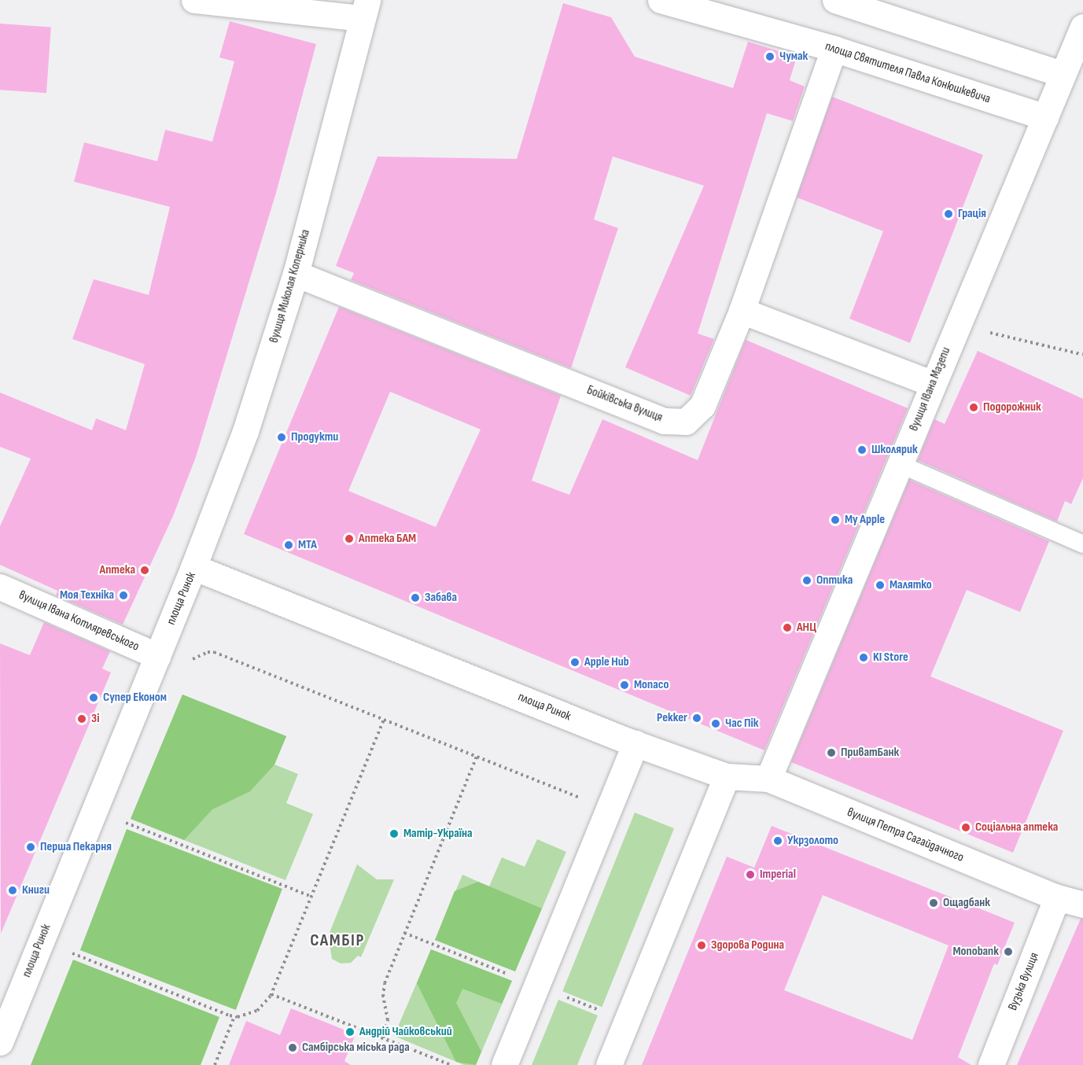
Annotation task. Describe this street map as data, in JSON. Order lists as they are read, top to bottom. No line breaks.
{"streets":{"street":["площа Святителя Павла Конюшкевича","вулиця Миколая Коперника","вулиця Івана Мазепи","Бойківська вулиця","площа Ринок","вулиця Івана Котляревського","вулиця Петра Сагайдачного","Вузька вулиця"]},"crossings":[["площа Святителя Павла Конюшкевича","вулиця Івана Мазепи"],["площа Святителя Павла Конюшкевича","Бойківська вулиця"],["вулиця Миколая Коперника","Бойківська вулиця"],["вулиця Миколая Коперника","площа Ринок"],["вулиця Івана Мазепи","вулиця Петра Сагайдачного"],["площа Ринок","вулиця Івана Котляревського"],["площа Ринок","вулиця Петра Сагайдачного"],["вулиця Петра Сагайдачного","Вузька вулиця"]],"districts":["САМБІР"],"places":["Чумак","Грація","Подорожник","Продукти","Школярик","My Apple","Аптека БАМ","MTA","Аптека","Оптика","Малятко","Моя Техніка","Забава","АНЦ","KI Store","Apple Hub","Monaco","Супер Економ","Pekker","3і","Час Пік","ПриватБанк","Соціальна аптека","Матір-Україна","Укрзолото","Перша Пекарня","Imperial","Книги","Ощадбанк","Здорова Родина","Monobank","Андрій Чайковський","Самбірська міська рада"]}
